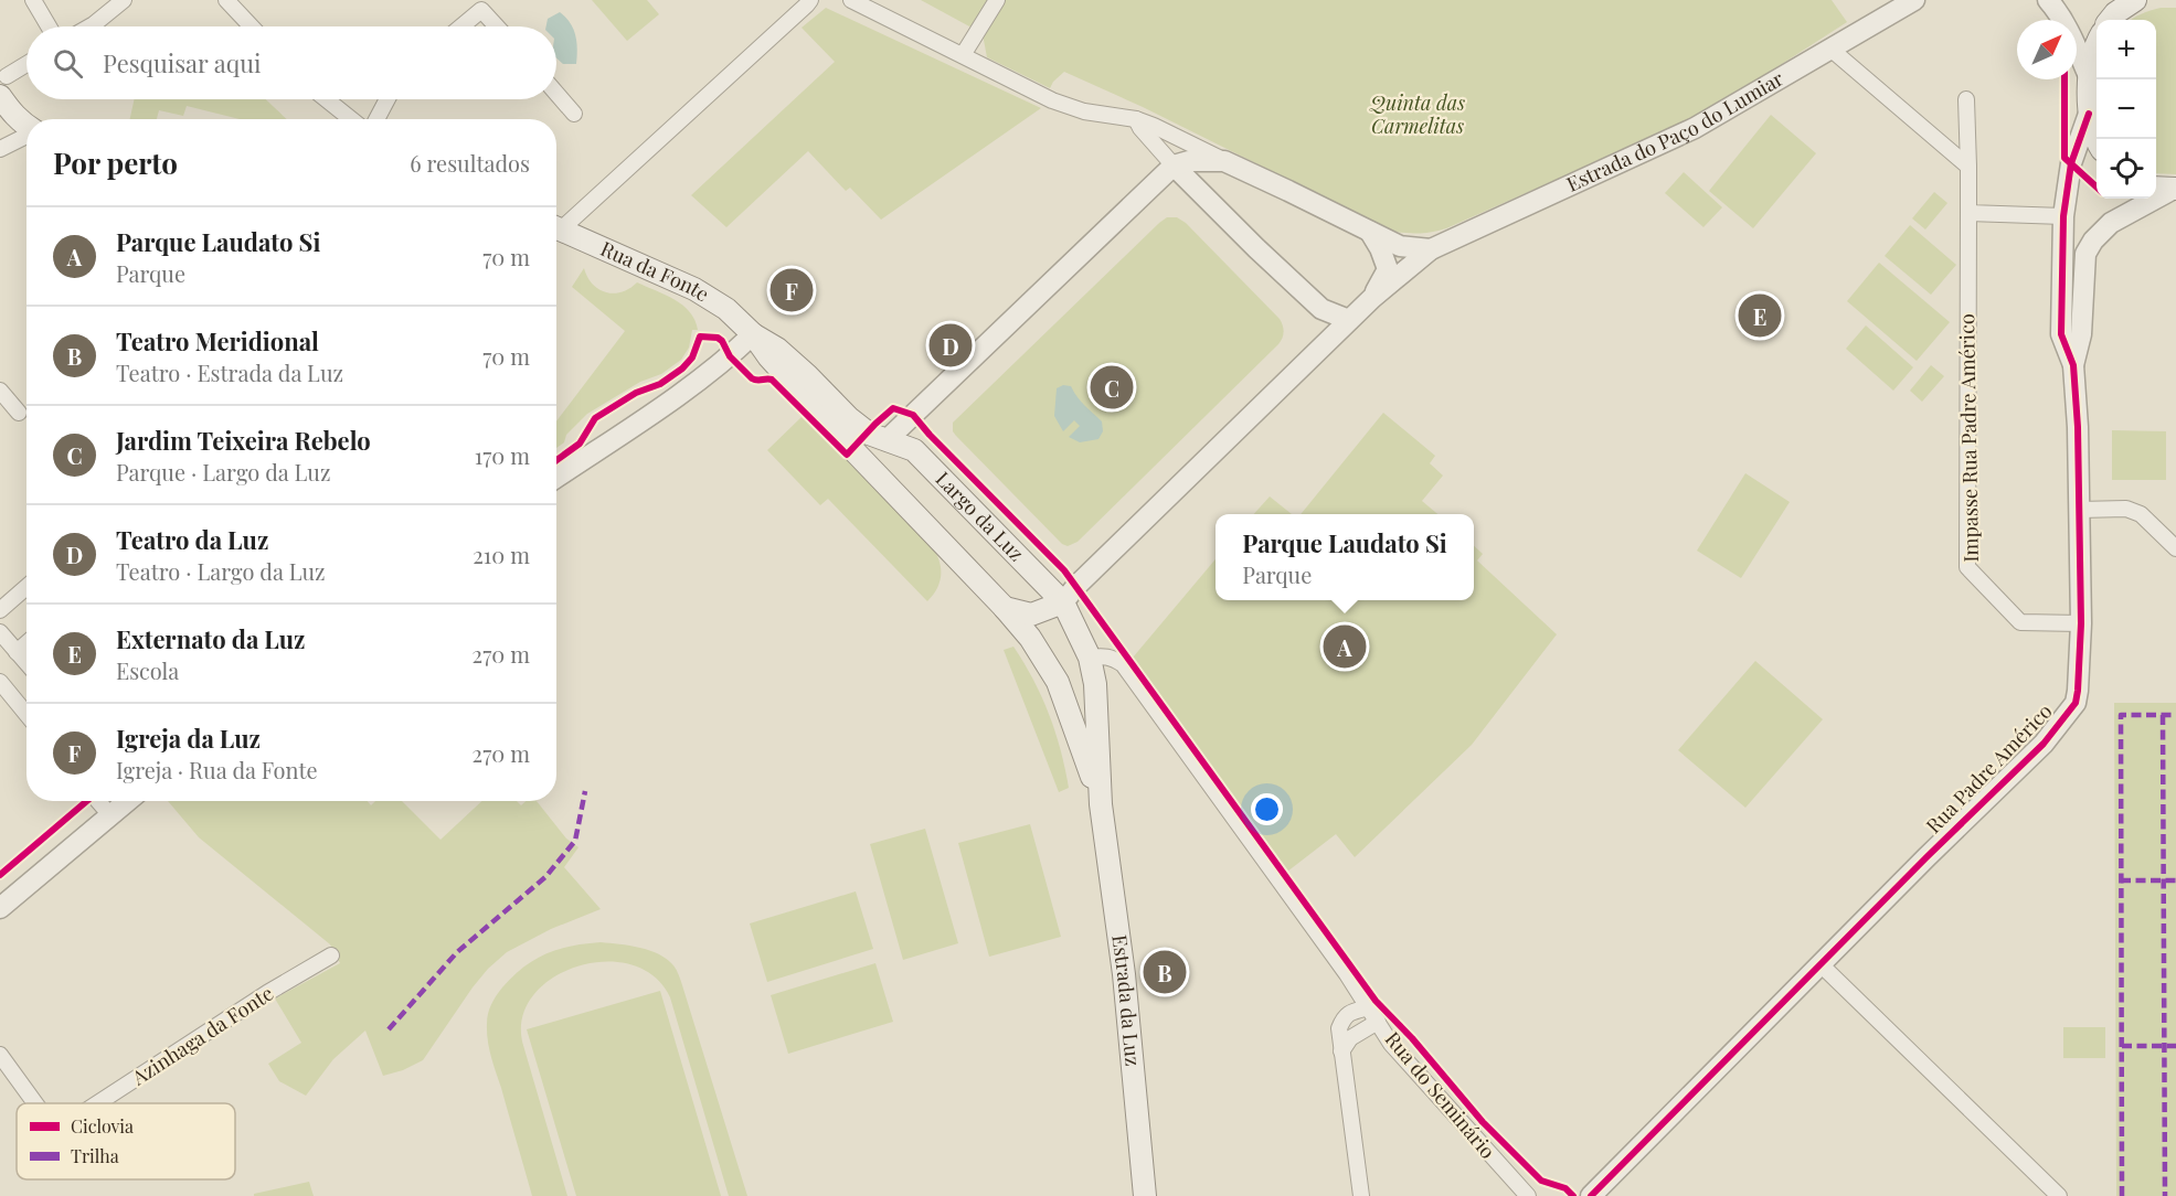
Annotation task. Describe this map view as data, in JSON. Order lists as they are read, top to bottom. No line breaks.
{"streets":{"main road":["Rua da Fonte","Largo da Luz","Estrada da Luz"],"street":["Estrada do Paço do Lumiar","Impasse Rua Padre Américo","Rua Padre Américo","Azinhaga da Fonte","Rua do Seminário"]},"crossings":[["Rua da Fonte","Largo da Luz"],["Impasse Rua Padre Américo","Rua Padre Américo"],["Largo da Luz","Estrada da Luz"],["Estrada da Luz","Rua do Seminário"]],"parks":["Quinta das Carmelitas"],"legend":["Ciclovia","Trilha"],"north":"top right","page":{"map_buttons":["+","−"],"search":"Pesquisar aqui","heading":["Por perto","6 resultados"],"list":[{"mark":"A","name":"Parque Laudato Si","note":"Parque","value":"70 m"},{"mark":"B","name":"Teatro Meridional","note":"Teatro · Estrada da Luz","value":"70 m"},{"mark":"C","name":"Jardim Teixeira Rebelo","note":"Parque · Largo da Luz","value":"170 m"},{"mark":"D","name":"Teatro da Luz","note":"Teatro · Largo da Luz","value":"210 m"},{"mark":"E","name":"Externato da Luz","note":"Escola","value":"270 m"},{"mark":"F","name":"Igreja da Luz","note":"Igreja · Rua da Fonte","value":"270 m"}],"pins":["F","E","D","C","A","B"],"popup":["Parque Laudato Si","Parque"]}}
